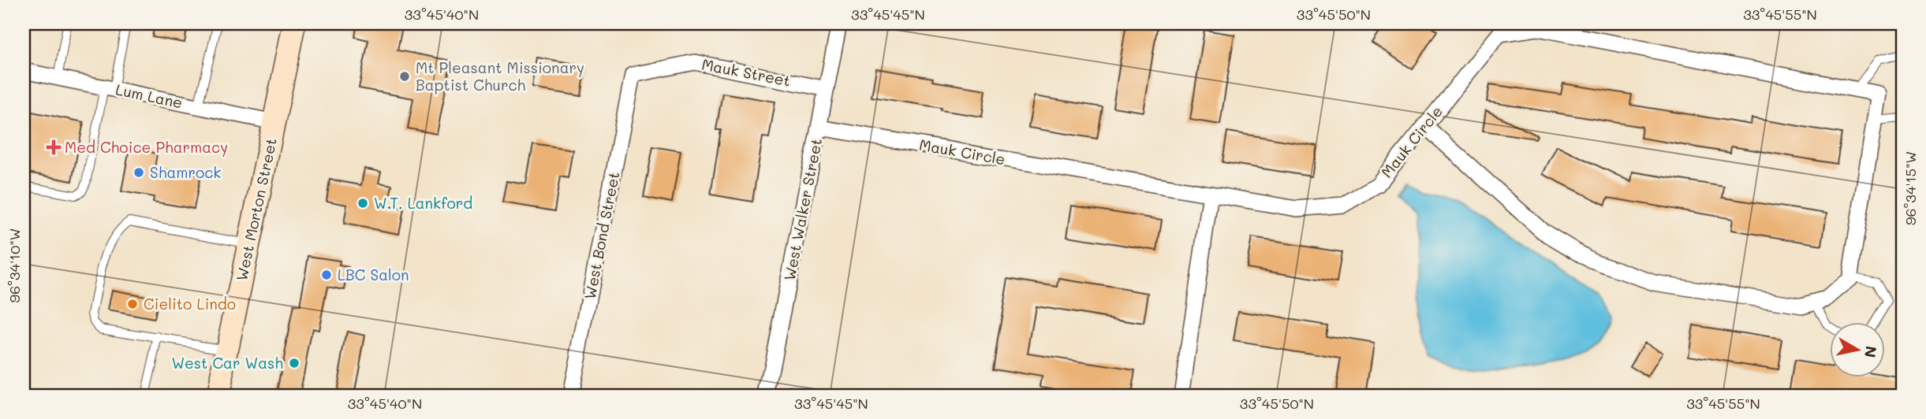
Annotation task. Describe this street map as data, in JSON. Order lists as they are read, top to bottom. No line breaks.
{"streets":{"main road":["West Morton Street"],"street":["Mauk Street","Lum Lane","Mauk Circle","West Walker Street","West Bond Street"]},"crossings":[["Mauk Street","West Walker Street"],["Mauk Street","West Bond Street"],["Lum Lane","West Morton Street"],["Mauk Circle","West Walker Street"]],"places":{"other":["Mt Pleasant Missionary Baptist Church","Shamrock","W.T. Lankford","LBC Salon","Cielito Lindo","West Car Wash"],"health":["Med Choice Pharmacy"]},"north":"right","coordinates":["33°45'40\"N","33°45'45\"N","33°45'50\"N","33°45'55\"N","96°34'15\"W","96°34'10\"W"]}
